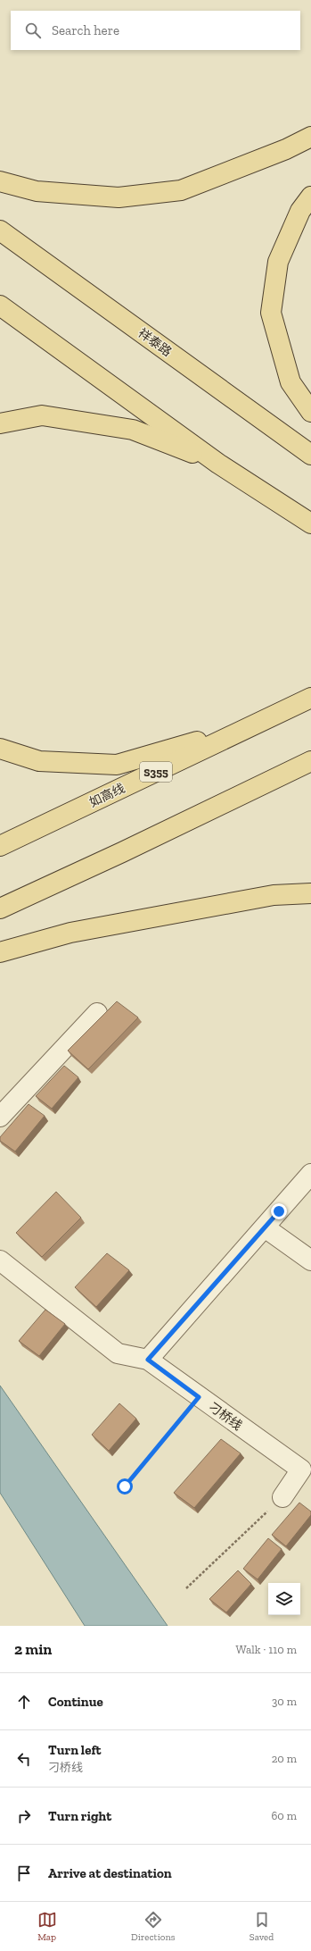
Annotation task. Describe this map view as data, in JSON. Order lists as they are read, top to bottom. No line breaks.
{"streets":{"main road":["祥泰路","S355","如高线"],"street":["刁桥线"]},"page":{"search":"Search here","heading":["2 min","Walk · 110 m"],"list":[["Continue","30 m"],["Turn left","刁桥线","20 m"],["Turn right","60 m"],"Arrive at destination"],"nav":["Map","Directions","Saved"]}}
